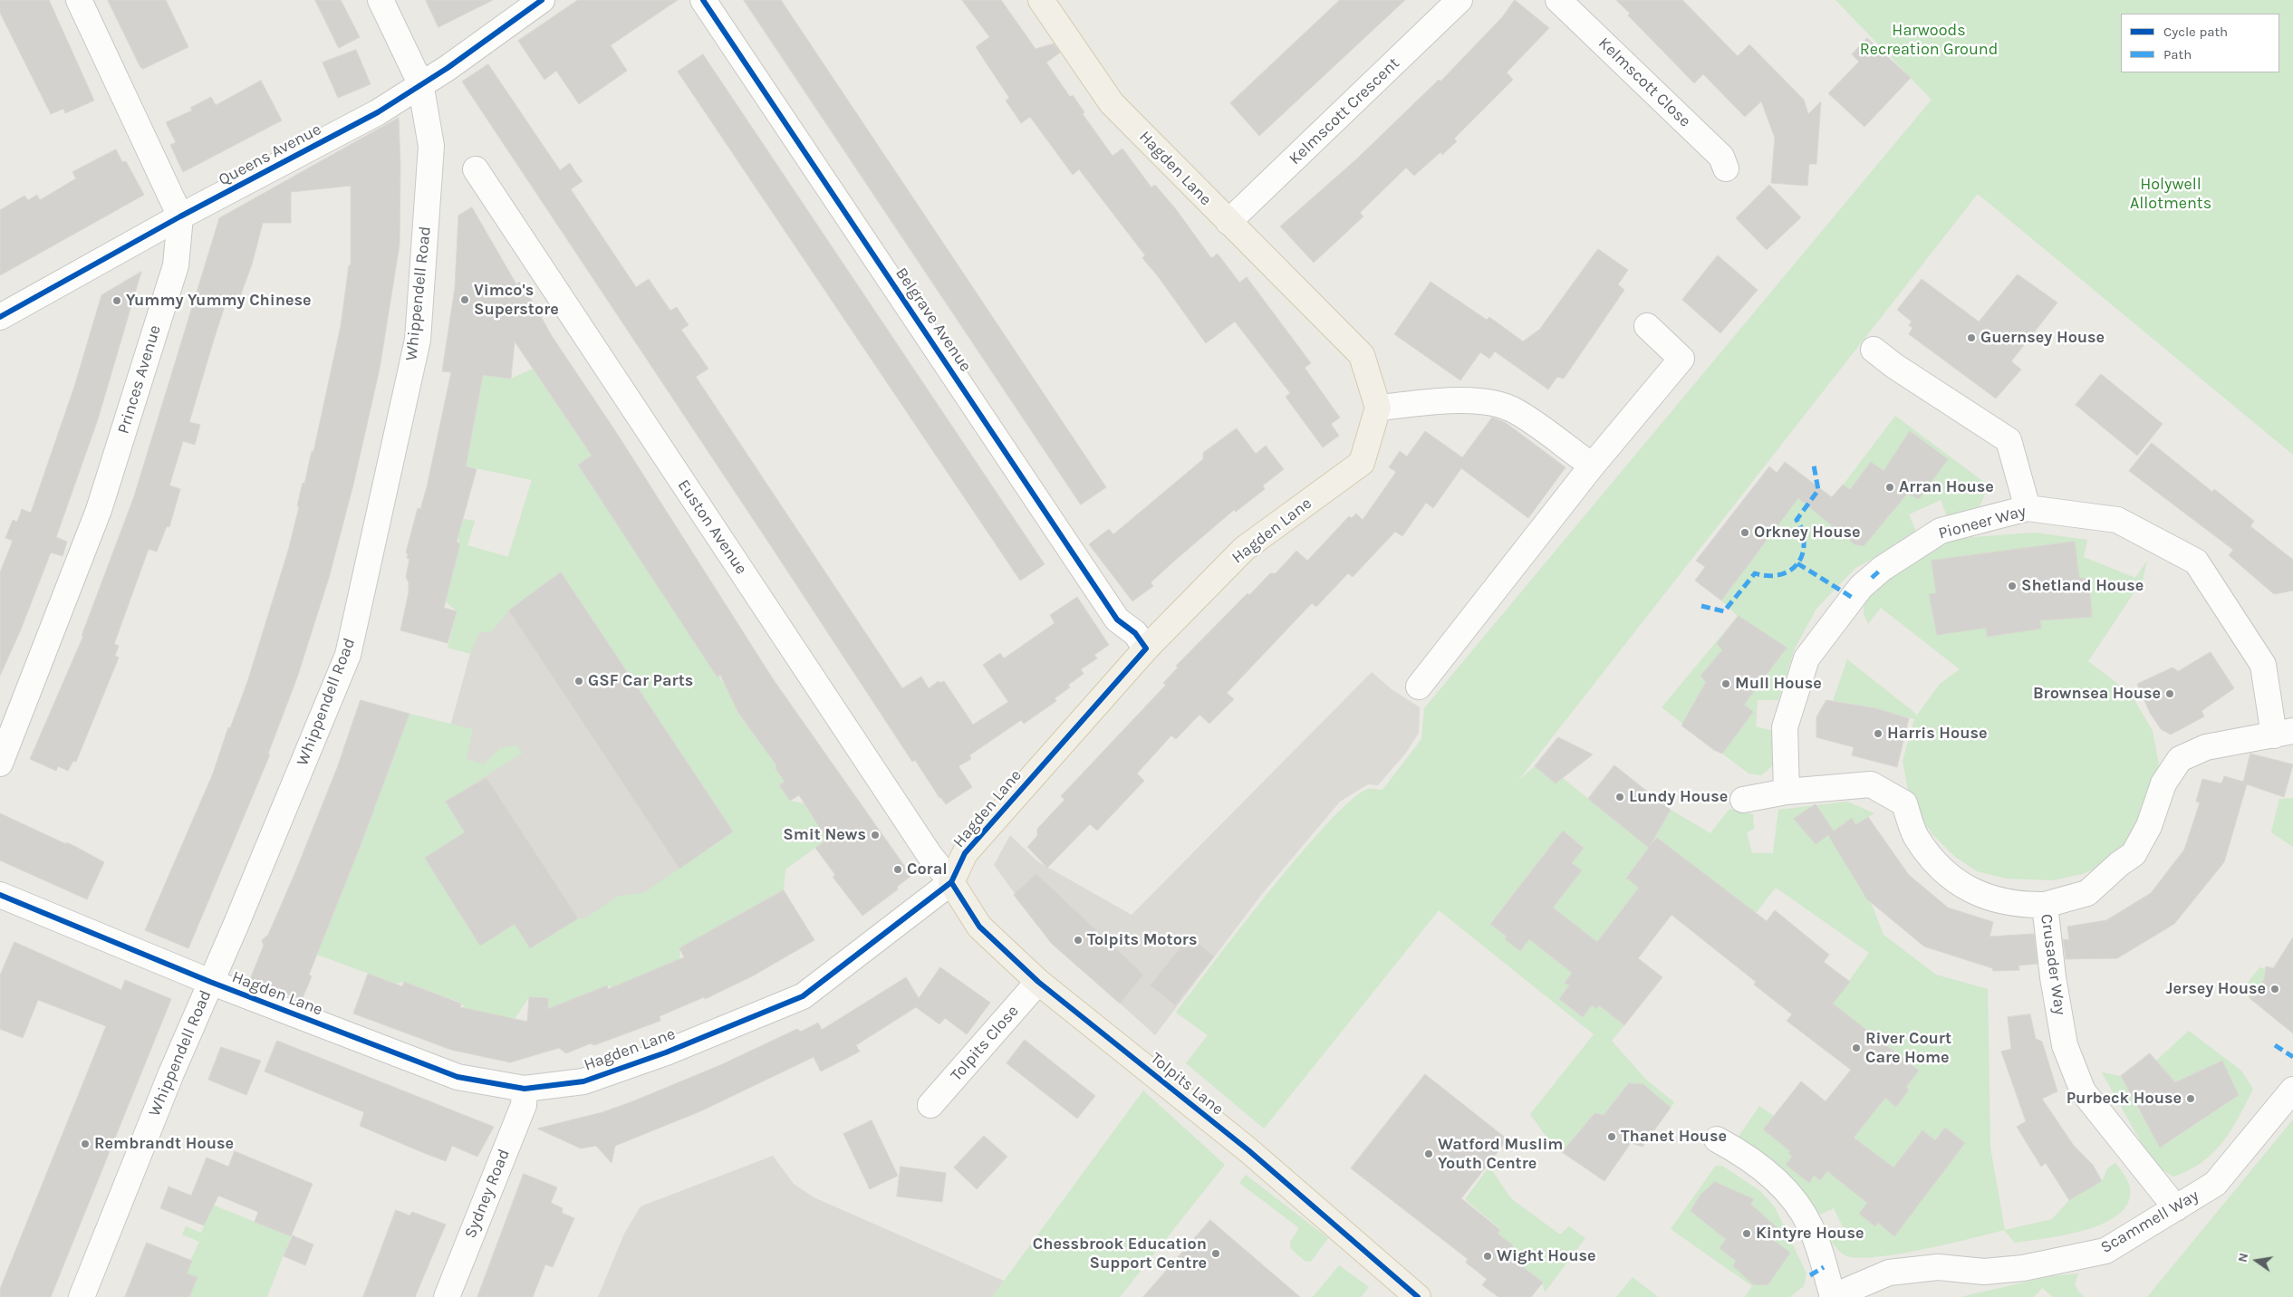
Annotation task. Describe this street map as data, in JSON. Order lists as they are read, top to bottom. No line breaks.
{"streets":{"main road":["Hagden Lane","Tolpits Lane"],"street":["Kelmscott Close","Kelmscott Crescent","Queens Avenue","Whippendell Road","Belgrave Avenue","Princes Avenue","Pioneer Way","Euston Avenue","Crusader Way","Tolpits Close","Sydney Road","Scammell Way"]},"crossings":[["Kelmscott Crescent","Hagden Lane"],["Queens Avenue","Whippendell Road"],["Queens Avenue","Princes Avenue"],["Hagden Lane","Whippendell Road"],["Hagden Lane","Belgrave Avenue"],["Hagden Lane","Euston Avenue"],["Hagden Lane","Tolpits Lane"],["Hagden Lane","Sydney Road"],["Pioneer Way","Crusader Way"],["Euston Avenue","Tolpits Lane"],["Crusader Way","Scammell Way"],["Tolpits Close","Tolpits Lane"]],"parks":["Harwoods Recreation Ground","Holywell Allotments"],"places":["Vimco's Superstore","Yummy Yummy Chinese","Guernsey House","Arran House","Orkney House","Shetland House","GSF Car Parts","Mull House","Brownsea House","Harris House","Lundy House","Smit News","Coral","Tolpits Motors","Jersey House","River Court Care Home","Purbeck House","Thanet House","Rembrandt House","Watford Muslim Youth Centre","Kintyre House","Chessbrook Education Support Centre","Wight House"],"legend":["Cycle path","Path"],"north":"left"}
